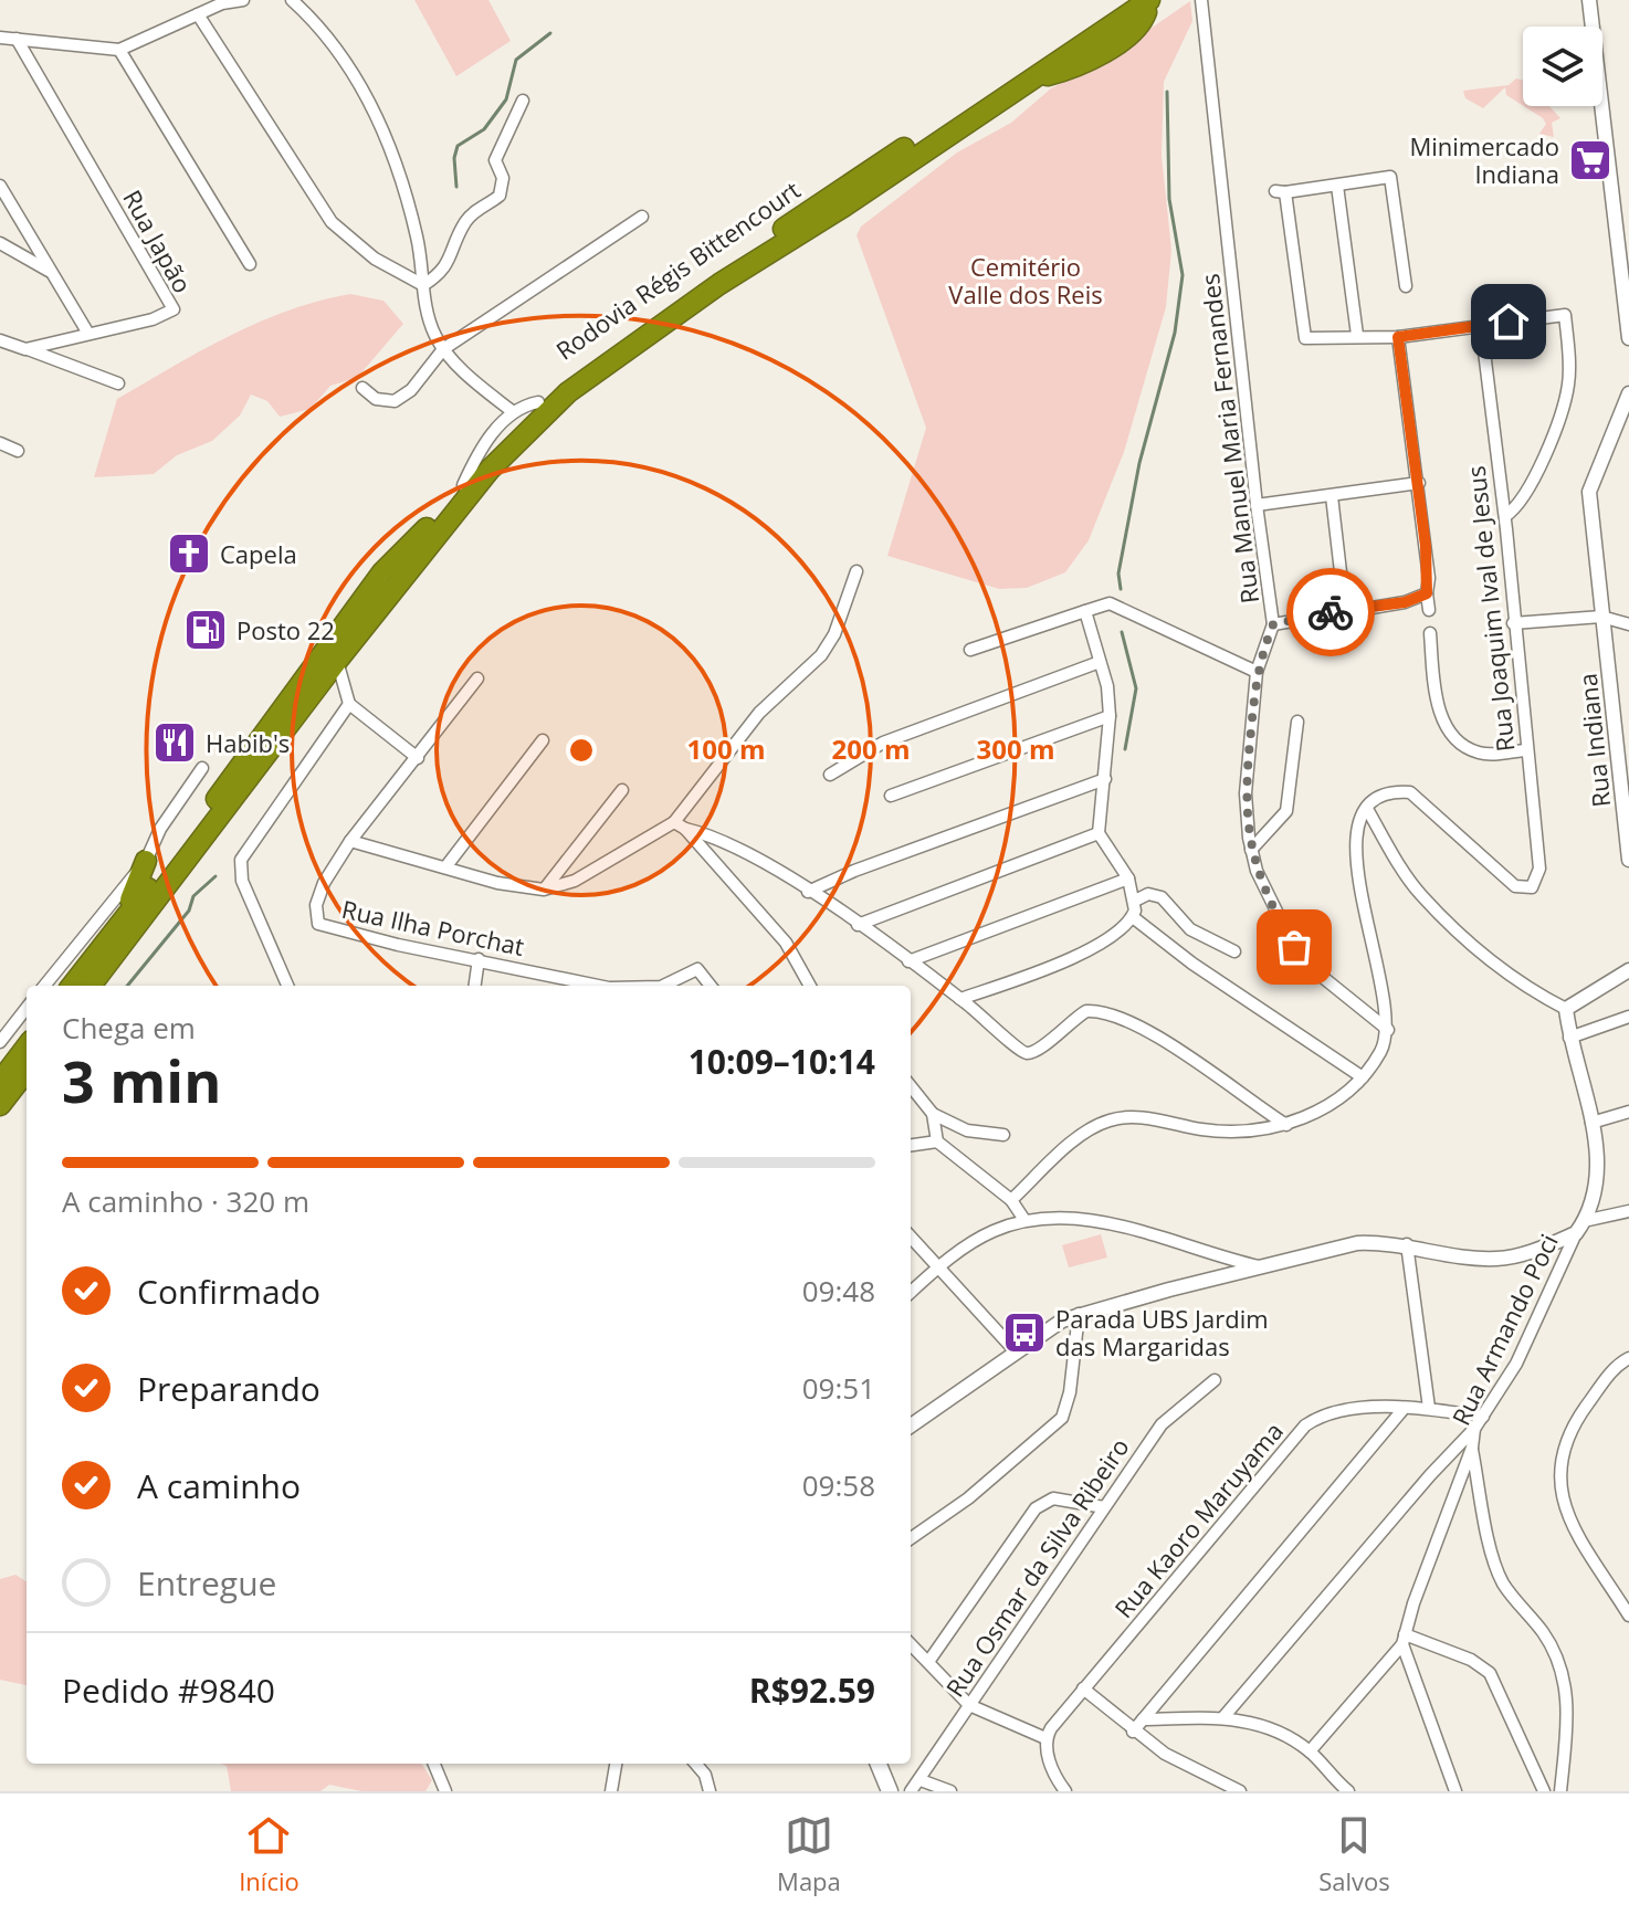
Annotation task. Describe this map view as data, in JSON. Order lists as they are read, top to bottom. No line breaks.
{"streets":{"highway":["Rodovia Régis Bittencourt"],"street":["Rua Japão","Rua Manuel Maria Fernandes","Rua Joaquim Ival de Jesus","Rua Indiana","Rua Ilha Porchat","Rua Armando Poci","Rua Kaoro Maruyama","Rua Osmar da Silva Ribeiro"]},"crossings":[["Rua Armando Poci","Rua Kaoro Maruyama"]],"parks":["Cemitério Valle dos Reis"],"places":{"supermarket":["Minimercado Indiana"],"church":["Capela"],"fuel station":["Posto 22"],"restaurant":["Habib's"],"bus stop":["Parada UBS Jardim das Margaridas"]},"page":{"heading":["3 min","Chega em","10:09–10:14"],"panel":["Pedido #9840","R$92.59"],"bar":"A caminho · 320 m","list":[["Confirmado","09:48"],["Preparando","09:51"],["A caminho","09:58"],"Entregue"],"tabs":["Início","Mapa","Salvos"]},"rings":["100 m","200 m","300 m"]}
